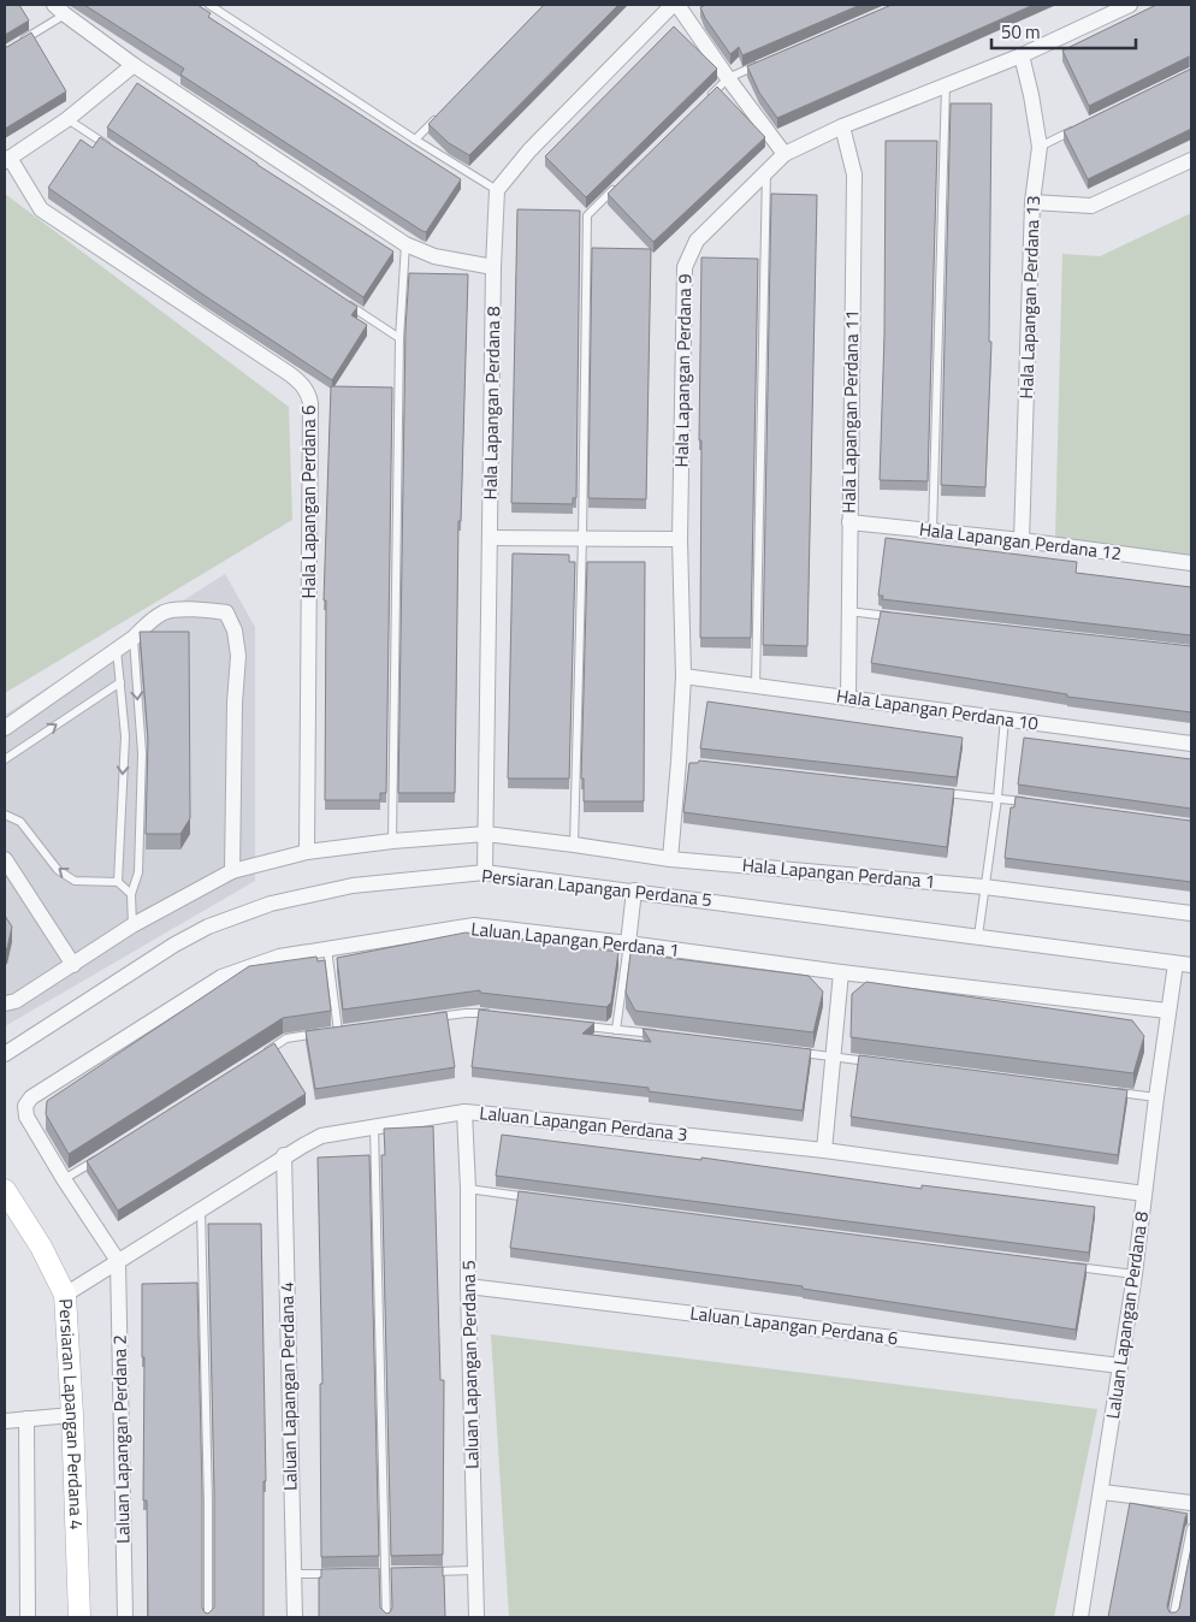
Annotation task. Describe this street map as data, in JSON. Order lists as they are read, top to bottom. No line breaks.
{"streets":{"street":["Hala Lapangan Perdana 13","Hala Lapangan Perdana 9","Hala Lapangan Perdana 8","Hala Lapangan Perdana 11","Hala Lapangan Perdana 6","Hala Lapangan Perdana 12","Hala Lapangan Perdana 10","Hala Lapangan Perdana 1","Persiaran Lapangan Perdana 5","Laluan Lapangan Perdana 1","Laluan Lapangan Perdana 3","Laluan Lapangan Perdana 8","Laluan Lapangan Perdana 6","Laluan Lapangan Perdana 5","Laluan Lapangan Perdana 4","Persiaran Lapangan Perdana 4","Laluan Lapangan Perdana 2"]},"crossings":[["Hala Lapangan Perdana 13","Hala Lapangan Perdana 9"],["Hala Lapangan Perdana 13","Hala Lapangan Perdana 12"],["Hala Lapangan Perdana 9","Hala Lapangan Perdana 11"],["Hala Lapangan Perdana 9","Hala Lapangan Perdana 10"],["Hala Lapangan Perdana 9","Hala Lapangan Perdana 1"],["Hala Lapangan Perdana 8","Hala Lapangan Perdana 1"],["Hala Lapangan Perdana 8","Persiaran Lapangan Perdana 5"],["Hala Lapangan Perdana 11","Hala Lapangan Perdana 12"],["Hala Lapangan Perdana 11","Hala Lapangan Perdana 10"],["Hala Lapangan Perdana 6","Hala Lapangan Perdana 1"],["Persiaran Lapangan Perdana 5","Laluan Lapangan Perdana 8"],["Laluan Lapangan Perdana 1","Laluan Lapangan Perdana 3"],["Laluan Lapangan Perdana 1","Laluan Lapangan Perdana 8"],["Laluan Lapangan Perdana 1","Laluan Lapangan Perdana 2"],["Laluan Lapangan Perdana 3","Laluan Lapangan Perdana 8"],["Laluan Lapangan Perdana 3","Laluan Lapangan Perdana 5"],["Laluan Lapangan Perdana 3","Laluan Lapangan Perdana 4"],["Laluan Lapangan Perdana 3","Persiaran Lapangan Perdana 4"],["Laluan Lapangan Perdana 3","Laluan Lapangan Perdana 2"],["Laluan Lapangan Perdana 8","Laluan Lapangan Perdana 6"],["Laluan Lapangan Perdana 6","Laluan Lapangan Perdana 5"]],"scale_bar":"50 m"}
